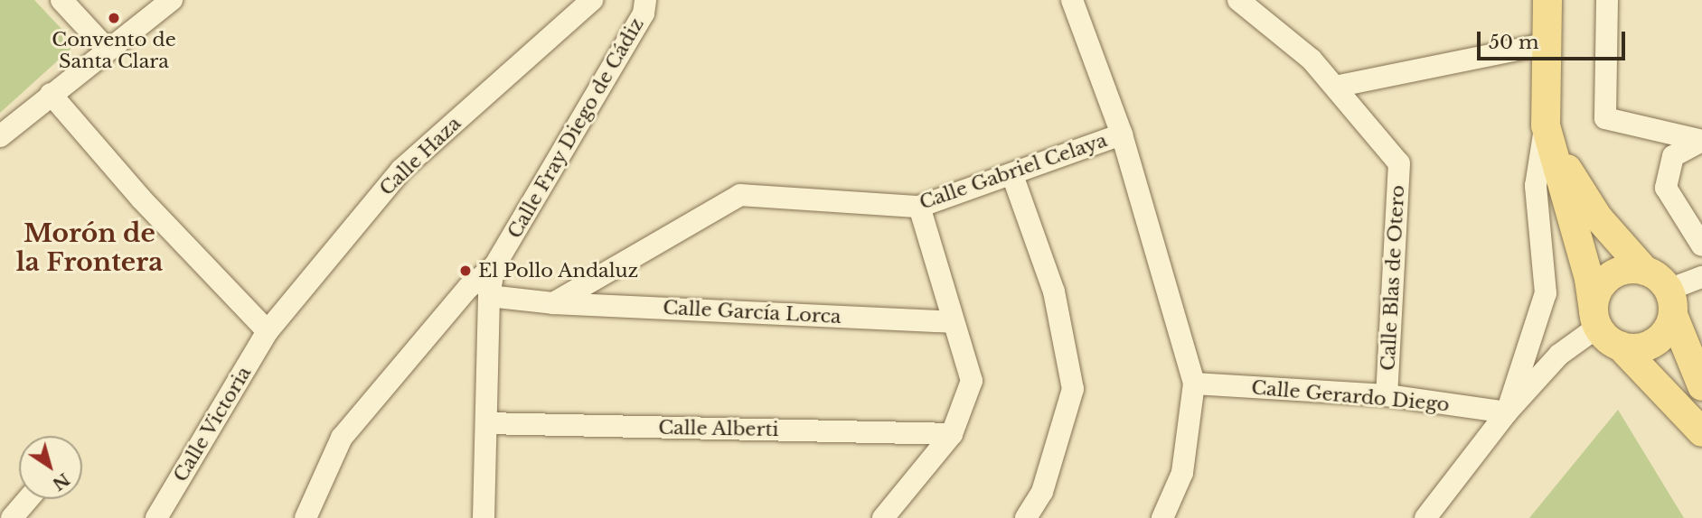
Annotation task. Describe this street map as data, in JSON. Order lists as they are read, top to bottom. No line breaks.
{"streets":{"street":["Calle Fray Diego de Cádiz","Calle Haza","Calle Gabriel Celaya","Calle Blas de Otero","Calle García Lorca","Calle Gerardo Diego","Calle Victoria","Calle Alberti"]},"crossings":[["Calle Fray Diego de Cádiz","Calle García Lorca"],["Calle Fray Diego de Cádiz","Calle Alberti"],["Calle Haza","Calle Victoria"],["Calle Gabriel Celaya","Calle García Lorca"],["Calle Blas de Otero","Calle Gerardo Diego"]],"districts":["Morón de la Frontera"],"places":["Convento de Santa Clara","El Pollo Andaluz"],"scale_bar":"50 m","north":"bottom right"}
